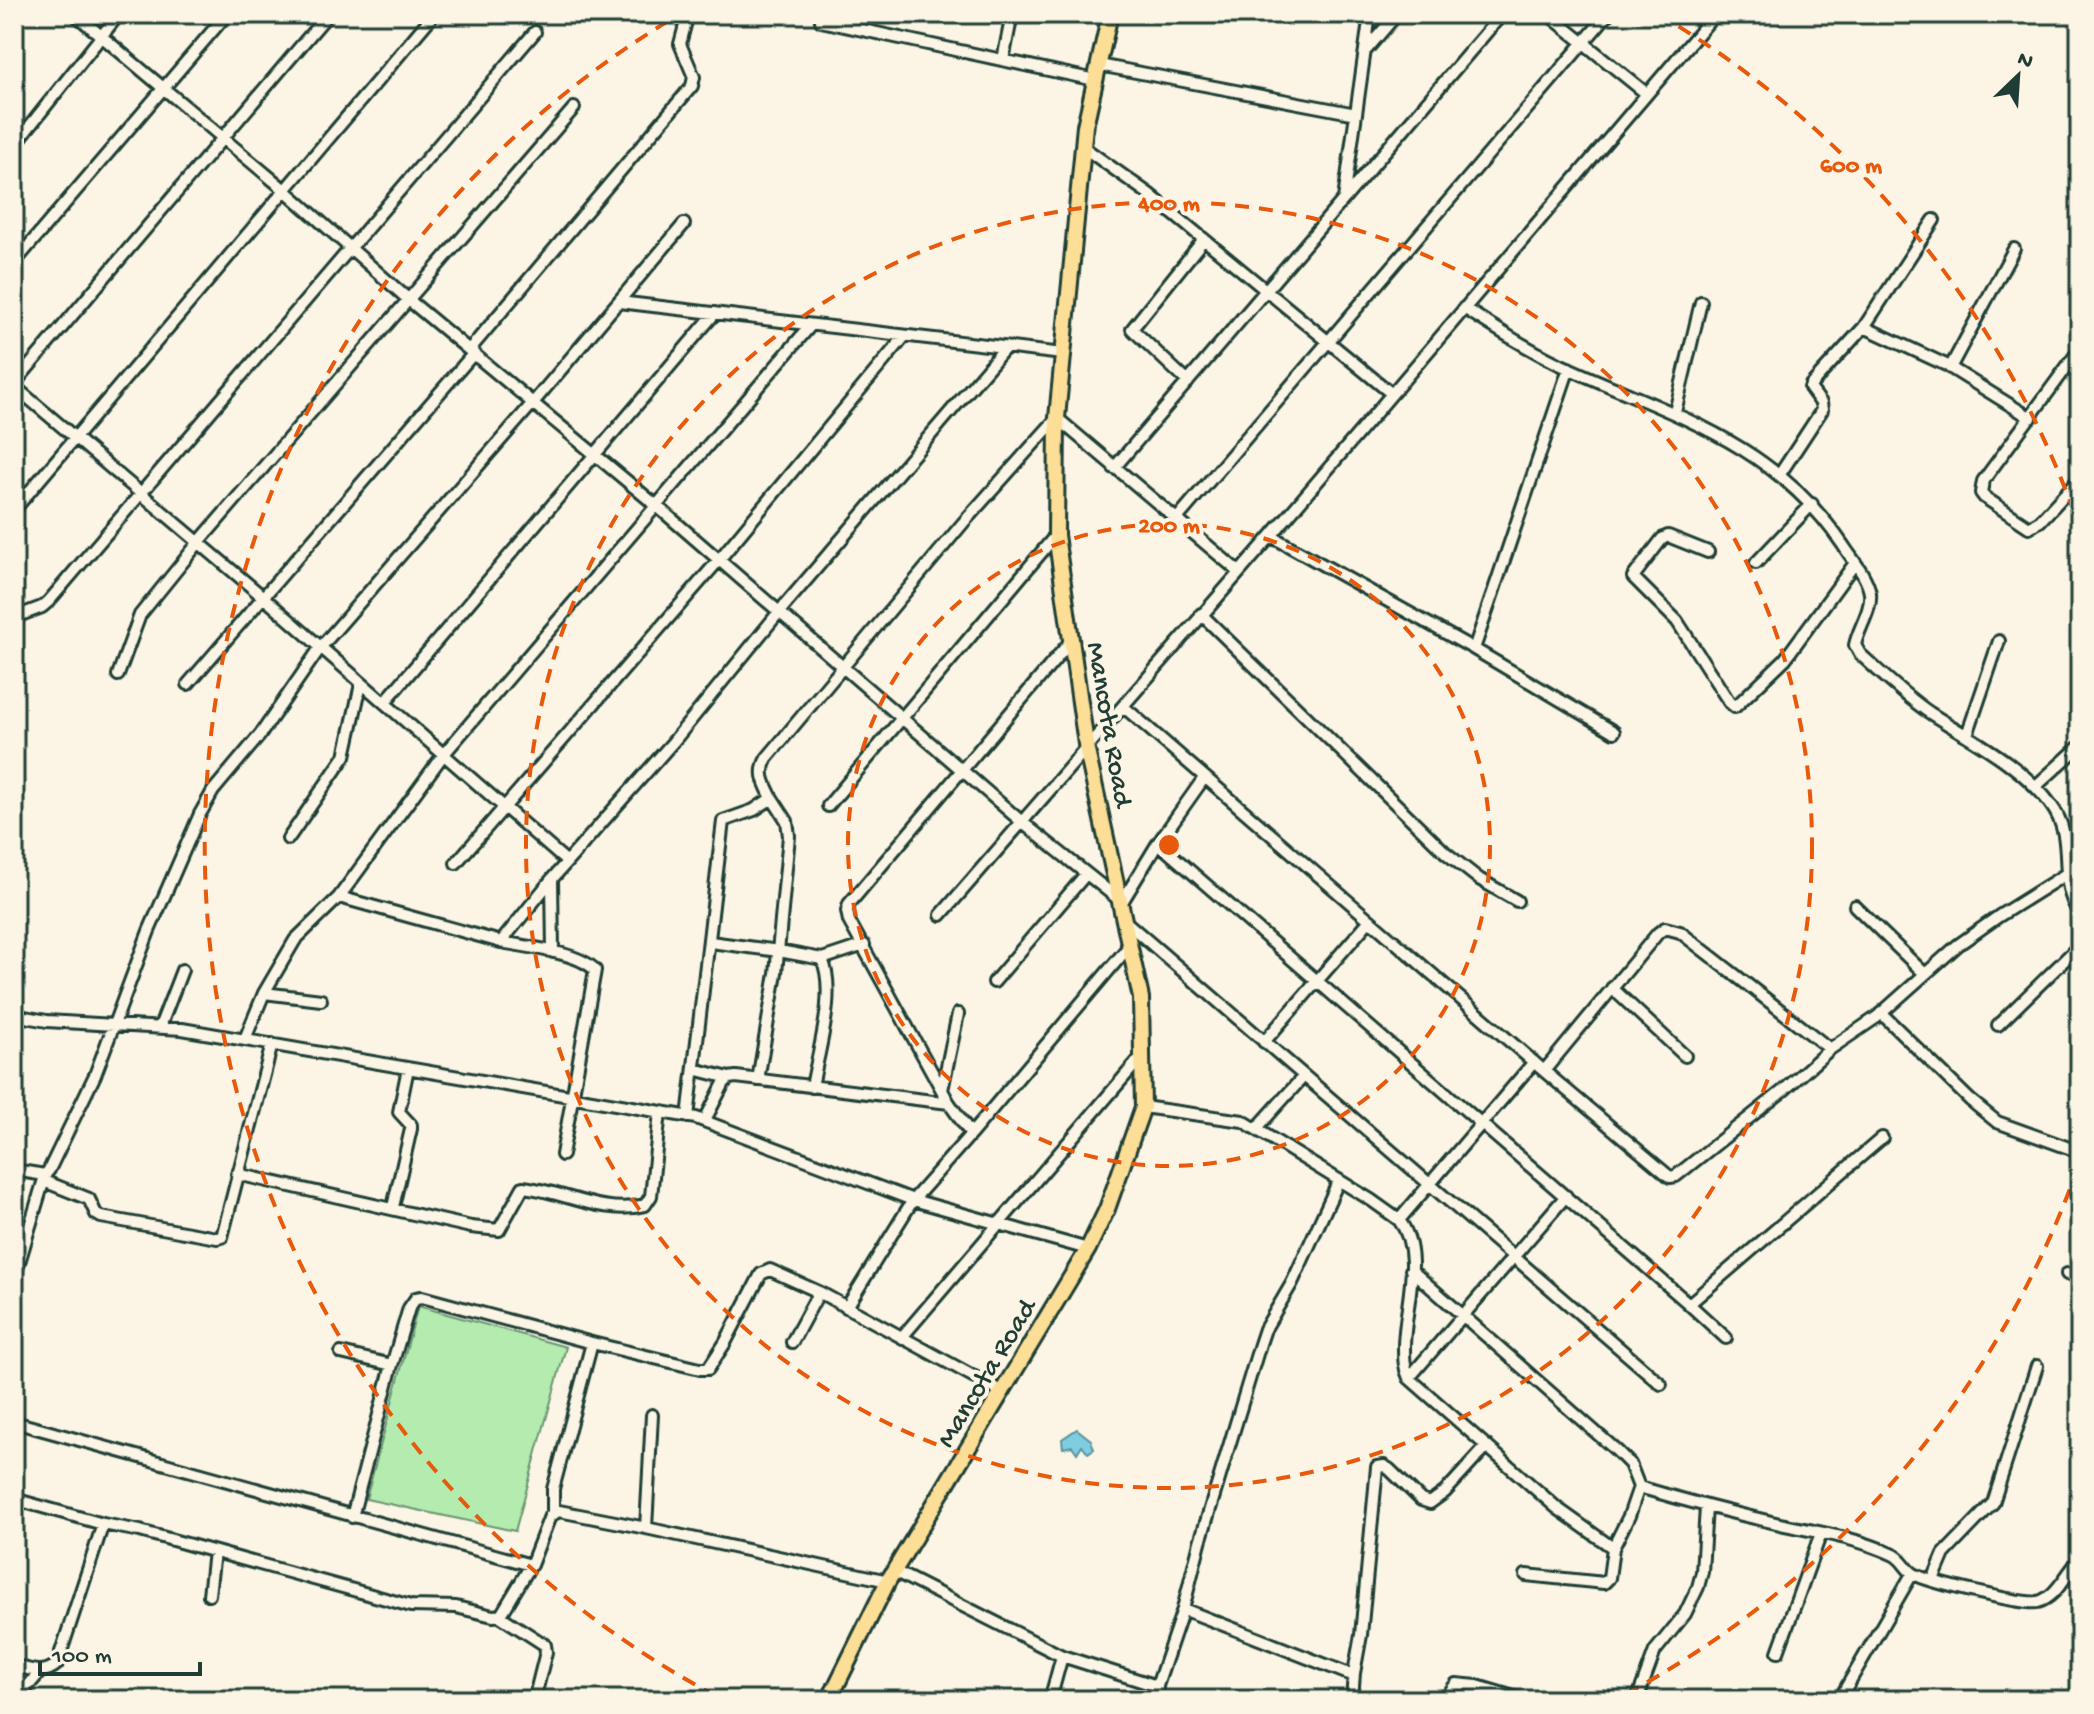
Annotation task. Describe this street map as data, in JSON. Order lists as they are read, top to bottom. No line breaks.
{"streets":{"main road":["Mancota Road"]},"scale_bar":"100 m","north":"top right","rings":["600 m","400 m","200 m"]}
